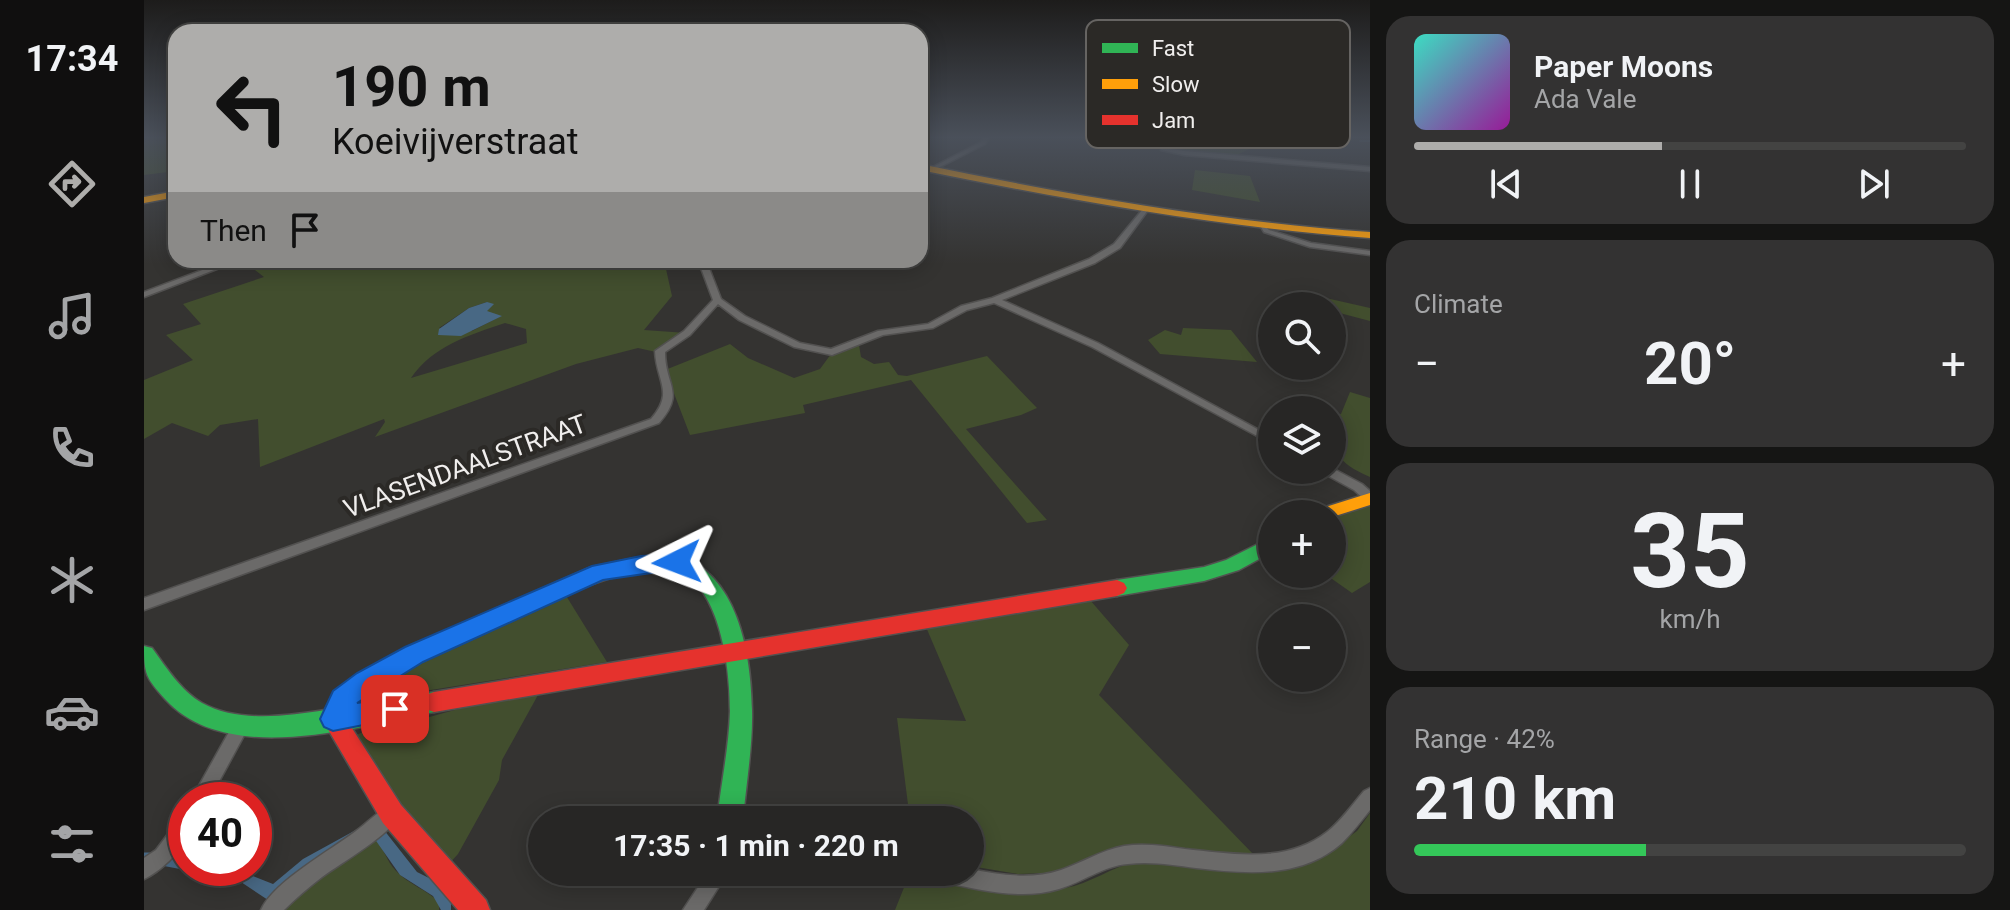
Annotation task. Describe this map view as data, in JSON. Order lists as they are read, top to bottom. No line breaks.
{"streets":{"street":["VLASENDAALSTRAAT"]},"legend":["Fast","Slow","Jam"],"page":{"tabs":"17:34","turn":["190 m","Koeivijverstraat"],"song":["Paper Moons","Ada Vale"],"then":"Then","tile":["Climate",["35","km/h"],["Range · 42%","210 km"]],"map_buttons":["+","−"],"heat":["−","20°","+"],"limit":"40","trip":"17:35 · 1 min · 220 m"}}
